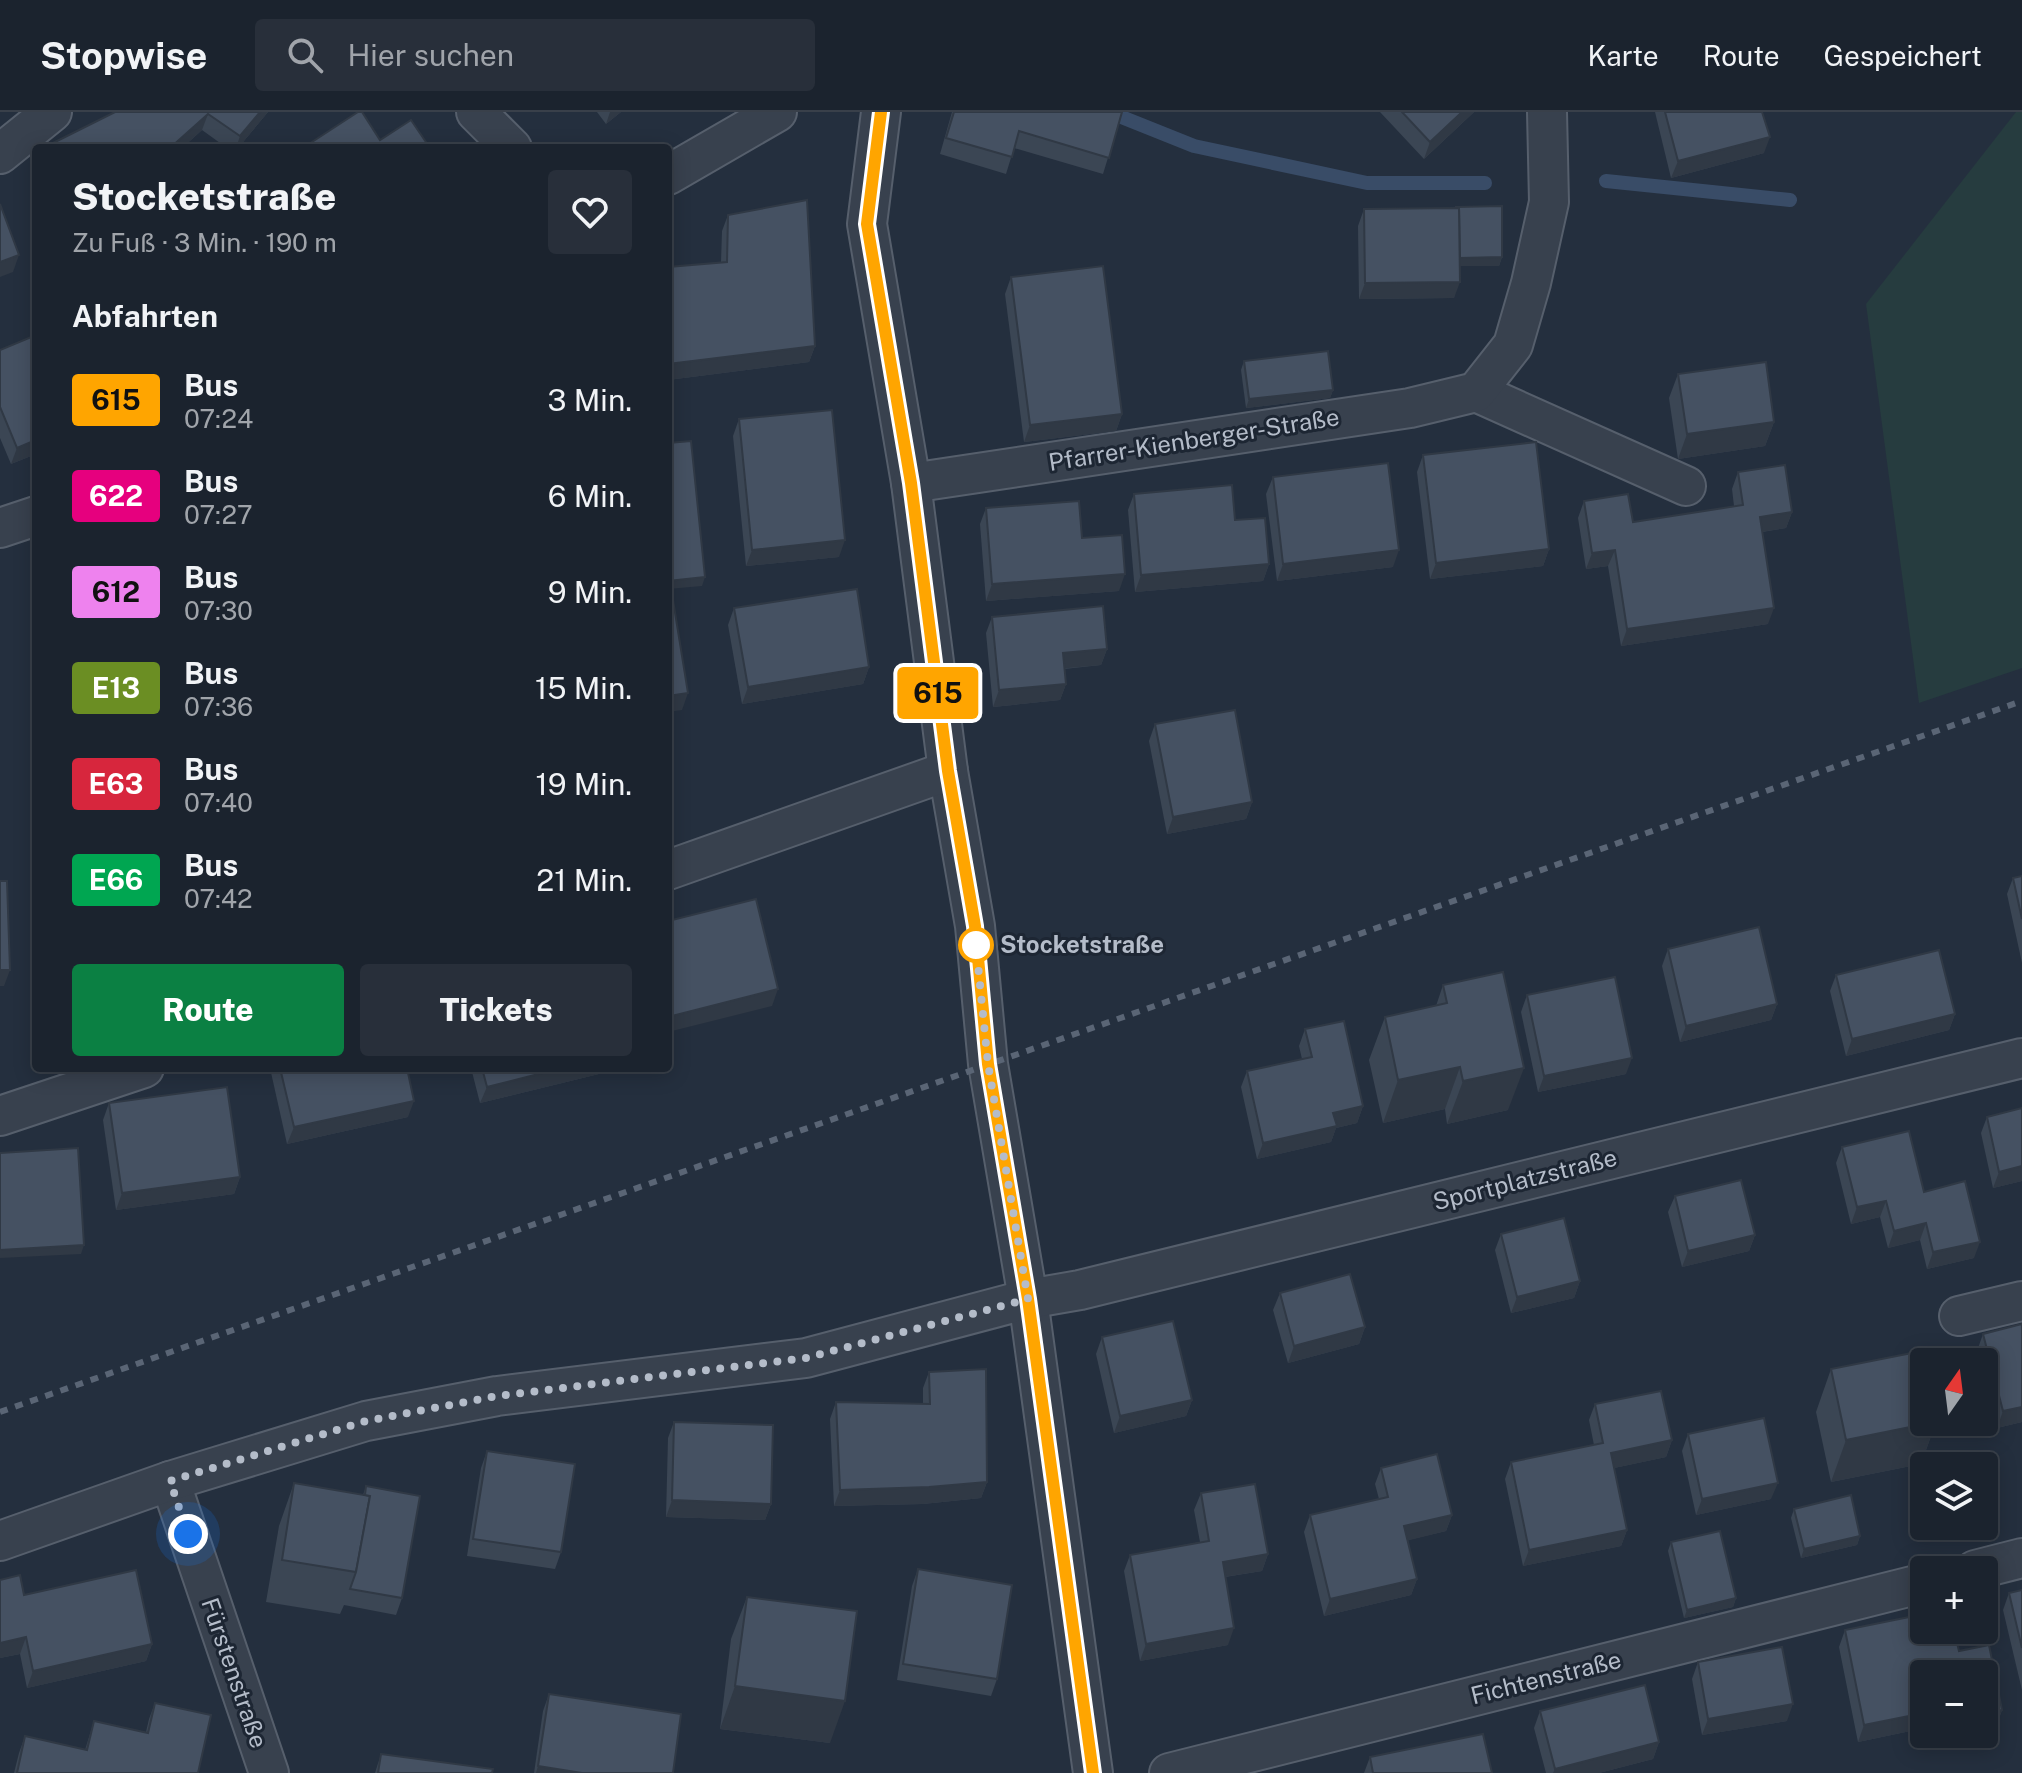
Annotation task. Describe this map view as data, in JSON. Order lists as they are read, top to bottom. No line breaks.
{"streets":{"street":["Pfarrer-Kienberger-Straße","Sportplatzstraße","Fürstenstraße","Fichtenstraße"]},"crossings":[["Sportplatzstraße","Fürstenstraße"]],"places":["Stocketstraße"],"lines":["bus line 615"],"north":"top","page":{"header":"Stopwise","search":"Hier suchen","nav":["Karte","Route","Gespeichert"],"on_map":"615","heading":[["Stocketstraße","Zu Fuß · 3 Min. · 190 m"],"Abfahrten"],"list":[{"mark":"615","name":"Bus","note":"07:24","value":"3 Min."},{"mark":"622","name":"Bus","note":"07:27","value":"6 Min."},{"mark":"612","name":"Bus","note":"07:30","value":"9 Min."},{"mark":"E13","name":"Bus","note":"07:36","value":"15 Min."},{"mark":"E63","name":"Bus","note":"07:40","value":"19 Min."},{"mark":"E66","name":"Bus","note":"07:42","value":"21 Min."}],"buttons":["Route","Tickets"],"map_buttons":["+","−"]}}
